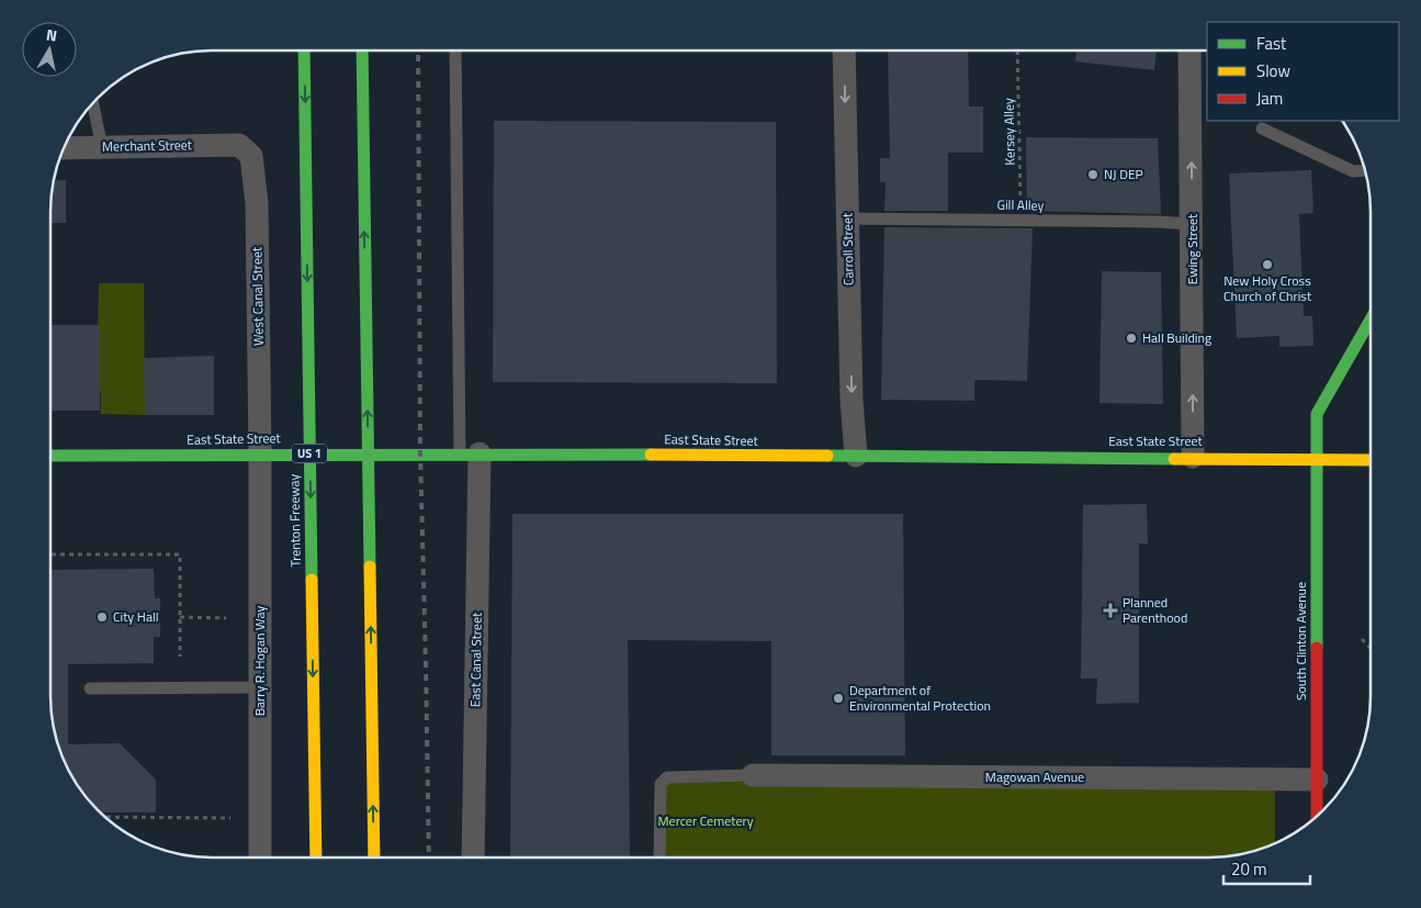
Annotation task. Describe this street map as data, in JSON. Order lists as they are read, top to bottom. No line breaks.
{"streets":{"main road":["East State Street","US 1","Trenton Freeway","South Clinton Avenue"],"street":["Merchant Street","Carroll Street","Ewing Street","West Canal Street","East Canal Street","Barry R. Hogan Way","Magowan Avenue"],"lane":["Gill Alley"],"path":["Kersey Alley"]},"crossings":[["Kersey Alley","Gill Alley"],["Merchant Street","West Canal Street"],["Gill Alley","Carroll Street"],["Gill Alley","Ewing Street"],["Carroll Street","East State Street"],["Ewing Street","East State Street"],["West Canal Street","East State Street"],["West Canal Street","Barry R. Hogan Way"],["East State Street","South Clinton Avenue"],["East State Street","East Canal Street"],["East State Street","Barry R. Hogan Way"],["South Clinton Avenue","Magowan Avenue"]],"one_way":["Carroll Street","Ewing Street"],"parks":["Mercer Cemetery"],"places":{"other":["NJ DEP","New Holy Cross Church of Christ","Hall Building","City Hall","Department of Environmental Protection"],"health":["Planned Parenthood"]},"legend":["Fast","Slow","Jam"],"scale_bar":"20 m","north":"top"}
